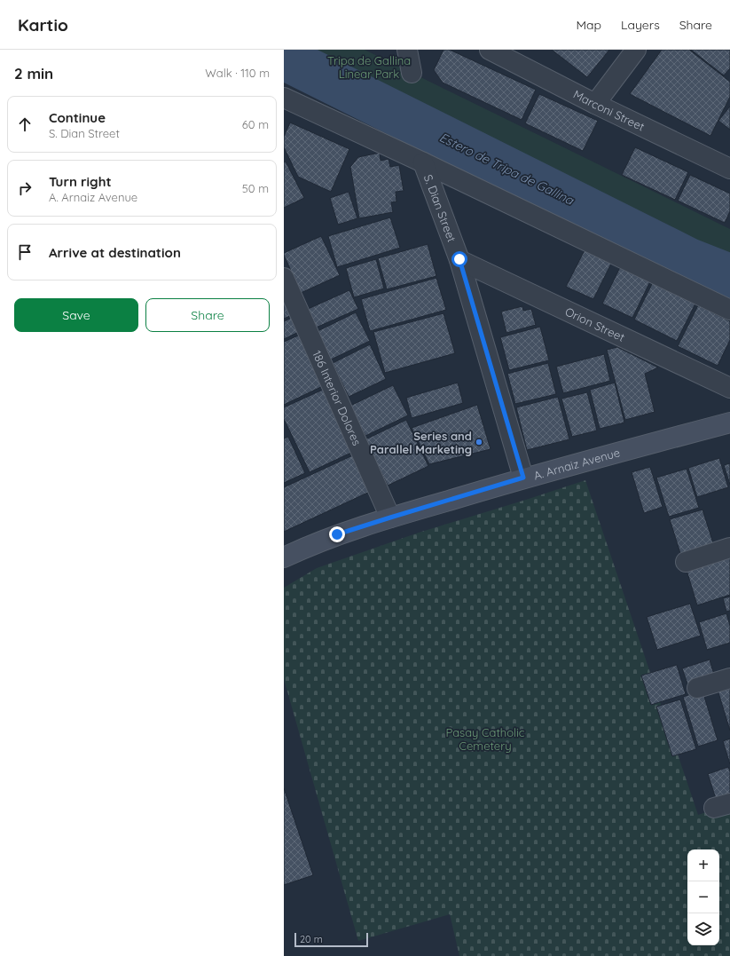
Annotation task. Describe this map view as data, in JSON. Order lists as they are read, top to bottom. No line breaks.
{"streets":{"main road":["A. Arnaiz Avenue"],"street":["Marconi Street","S. Dian Street","Orion Street","186 Interior Dolores"]},"crossings":[["S. Dian Street","Orion Street"],["S. Dian Street","A. Arnaiz Avenue"],["186 Interior Dolores","A. Arnaiz Avenue"]],"water":["Estero de Tripa de Gallina"],"parks":["Tripa de Gallina Linear Park","Pasay Catholic Cemetery"],"places":["Series and Parallel Marketing"],"scale_bar":"20 m","page":{"header":"Kartio","nav":["Map","Layers","Share"],"heading":["2 min","Walk · 110 m"],"list":[["Continue","S. Dian Street","60 m"],["Turn right","A. Arnaiz Avenue","50 m"],"Arrive at destination"],"buttons":["Save","Share"],"map_buttons":["+","−"],"scale":"20 m"}}
